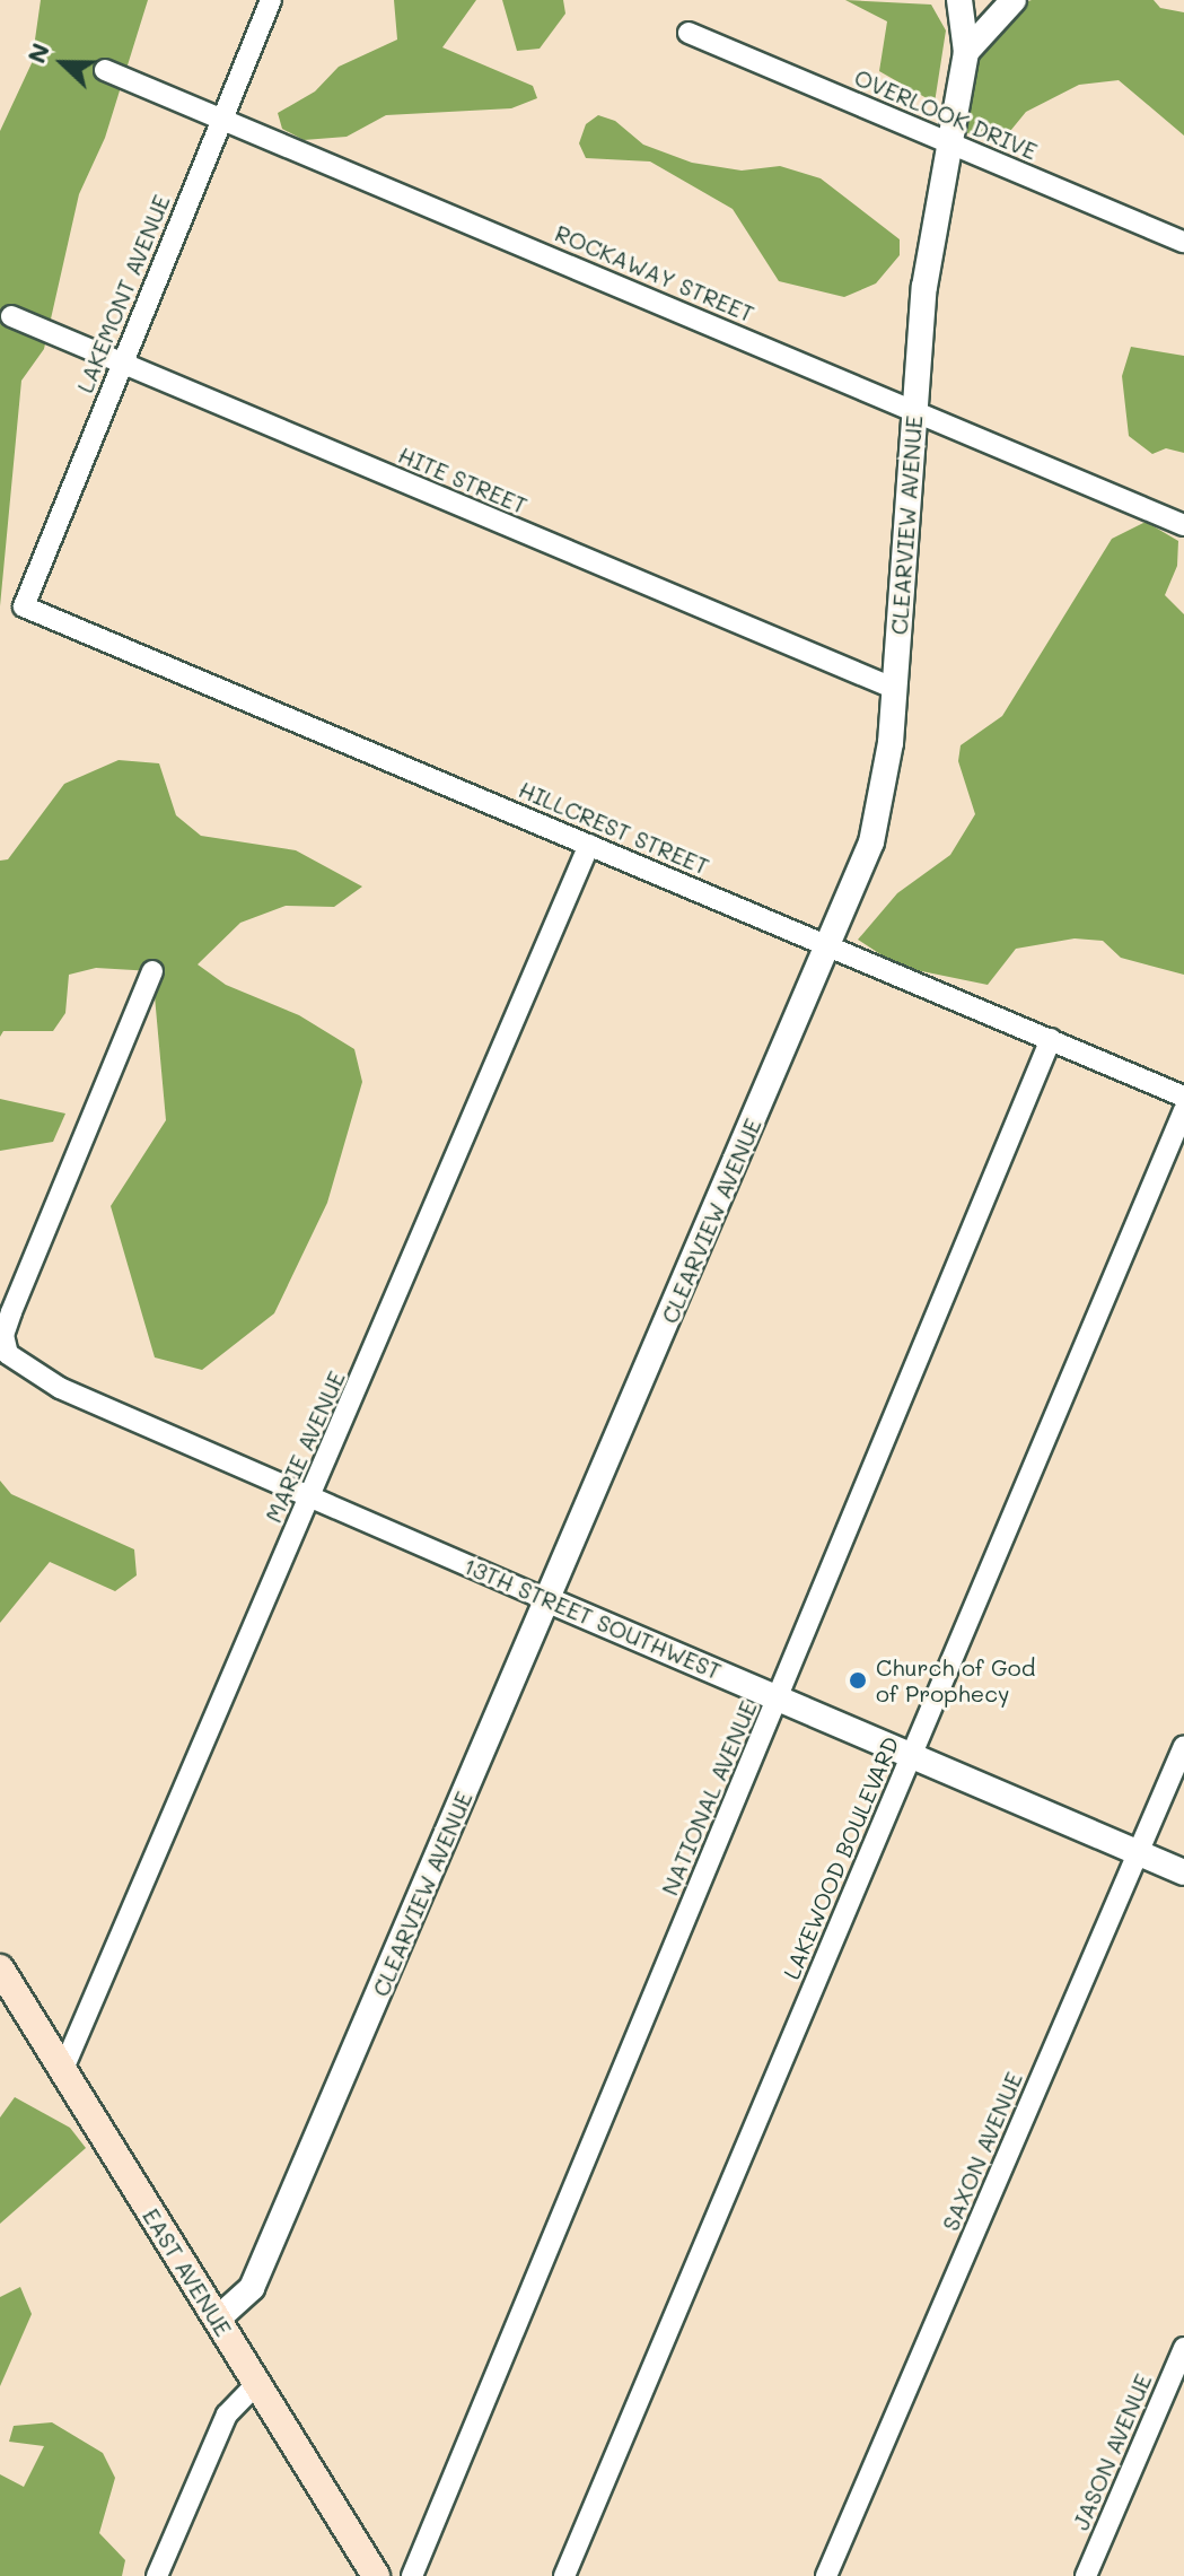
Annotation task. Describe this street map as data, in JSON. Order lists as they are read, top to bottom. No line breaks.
{"streets":{"main road":["EAST AVENUE"],"street":["OVERLOOK DRIVE","ROCKAWAY STREET","LAKEMONT AVENUE","HITE STREET","CLEARVIEW AVENUE","HILLCREST STREET","MARIE AVENUE","13TH STREET SOUTHWEST","NATIONAL AVENUE","LAKEWOOD BOULEVARD","SAXON AVENUE","JASON AVENUE"]},"crossings":[["OVERLOOK DRIVE","CLEARVIEW AVENUE"],["ROCKAWAY STREET","LAKEMONT AVENUE"],["ROCKAWAY STREET","CLEARVIEW AVENUE"],["LAKEMONT AVENUE","HITE STREET"],["LAKEMONT AVENUE","HILLCREST STREET"],["HITE STREET","CLEARVIEW AVENUE"],["CLEARVIEW AVENUE","HILLCREST STREET"],["CLEARVIEW AVENUE","13TH STREET SOUTHWEST"],["CLEARVIEW AVENUE","EAST AVENUE"],["HILLCREST STREET","MARIE AVENUE"],["HILLCREST STREET","NATIONAL AVENUE"],["MARIE AVENUE","13TH STREET SOUTHWEST"],["MARIE AVENUE","EAST AVENUE"],["13TH STREET SOUTHWEST","NATIONAL AVENUE"],["13TH STREET SOUTHWEST","LAKEWOOD BOULEVARD"],["13TH STREET SOUTHWEST","SAXON AVENUE"]],"places":["Church of God of Prophecy"],"north":"left"}
